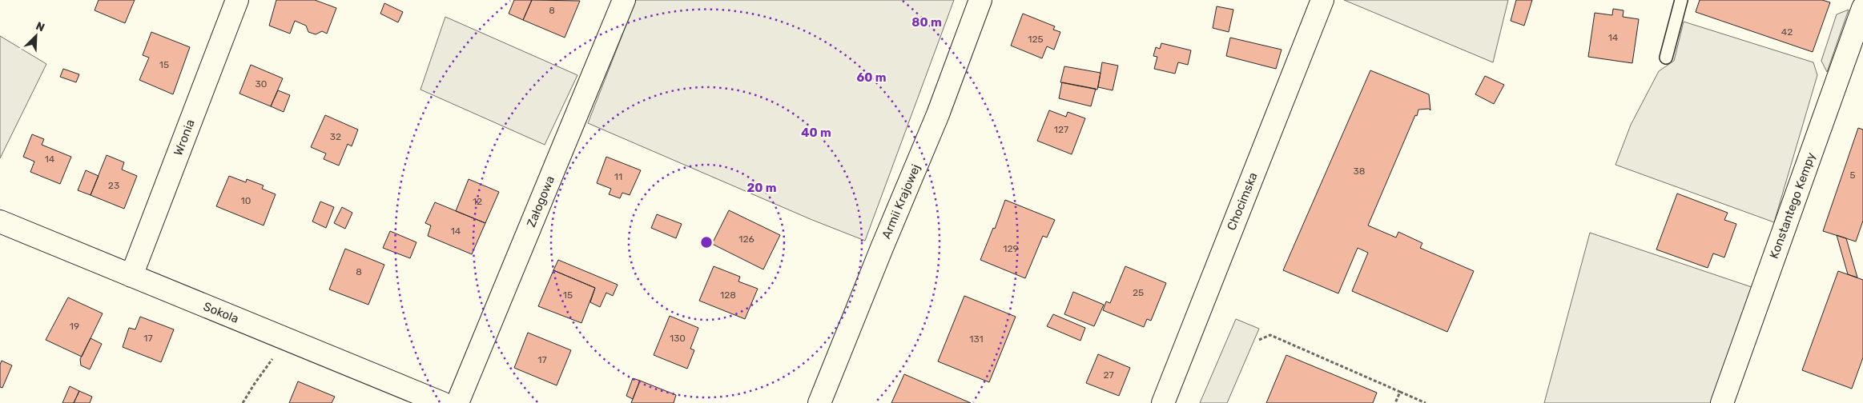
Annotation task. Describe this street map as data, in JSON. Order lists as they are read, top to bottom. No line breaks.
{"streets":{"street":["Wronia","Załogowa","Armii Krajowej","Chocimska","Konstantego Kempy","Sokola"]},"crossings":[["Wronia","Sokola"]],"house_numbers":["8","42","14","125","15","30","127","32","14","38","5","11","23","10","12","14","126","129","8","25","15","128","19","17","130","131","17","27"],"north":"top right","rings":["80 m","60 m","40 m","20 m"]}
